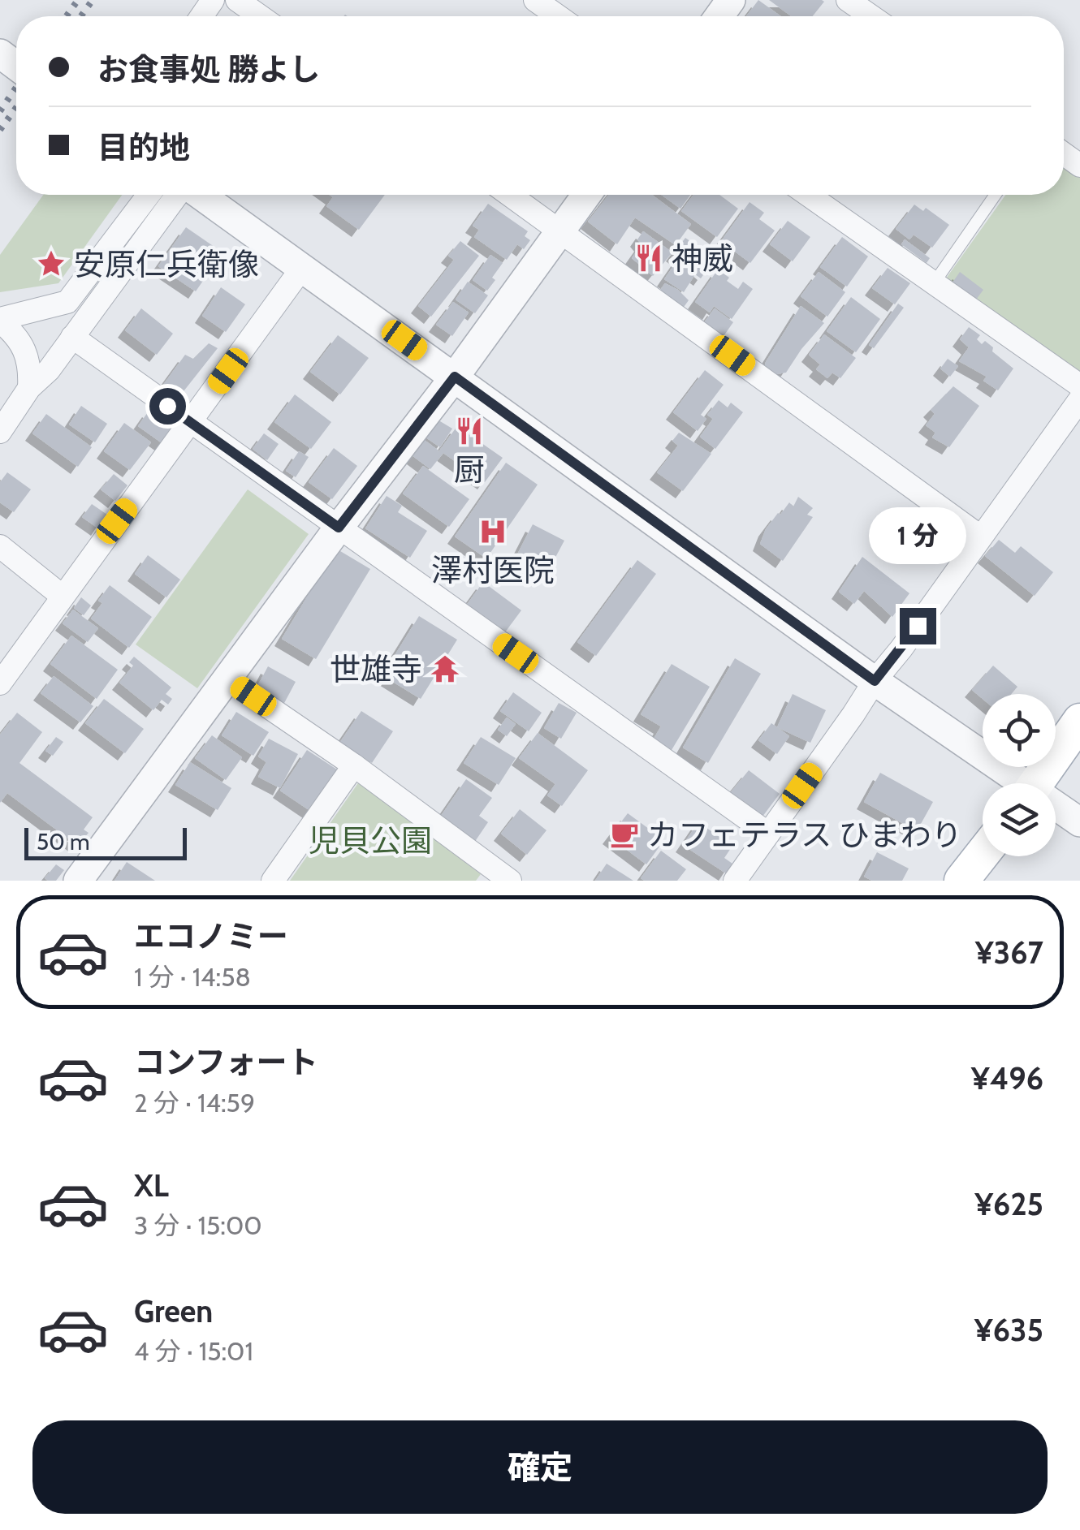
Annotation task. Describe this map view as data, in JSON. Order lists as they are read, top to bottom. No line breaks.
{"parks":["児貝公園"],"places":{"restaurant":["神威","厨"],"place":["安原仁兵衛像"],"hospital":["澤村医院"],"temple":["世雄寺"],"cafe":["カフェテラス ひまわり"]},"scale_bar":"50 m","page":{"banner":["お食事処 勝よし","目的地"],"bubble":"1 分","scale":"50 m","list":[{"name":"エコノミー","note":"1 分 · 14:58","value":"¥367"},{"name":"コンフォート","note":"2 分 · 14:59","value":"¥496"},{"name":"XL","note":"3 分 · 15:00","value":"¥625"},{"name":"Green","note":"4 分 · 15:01","value":"¥635"}],"buttons":"確定"}}
